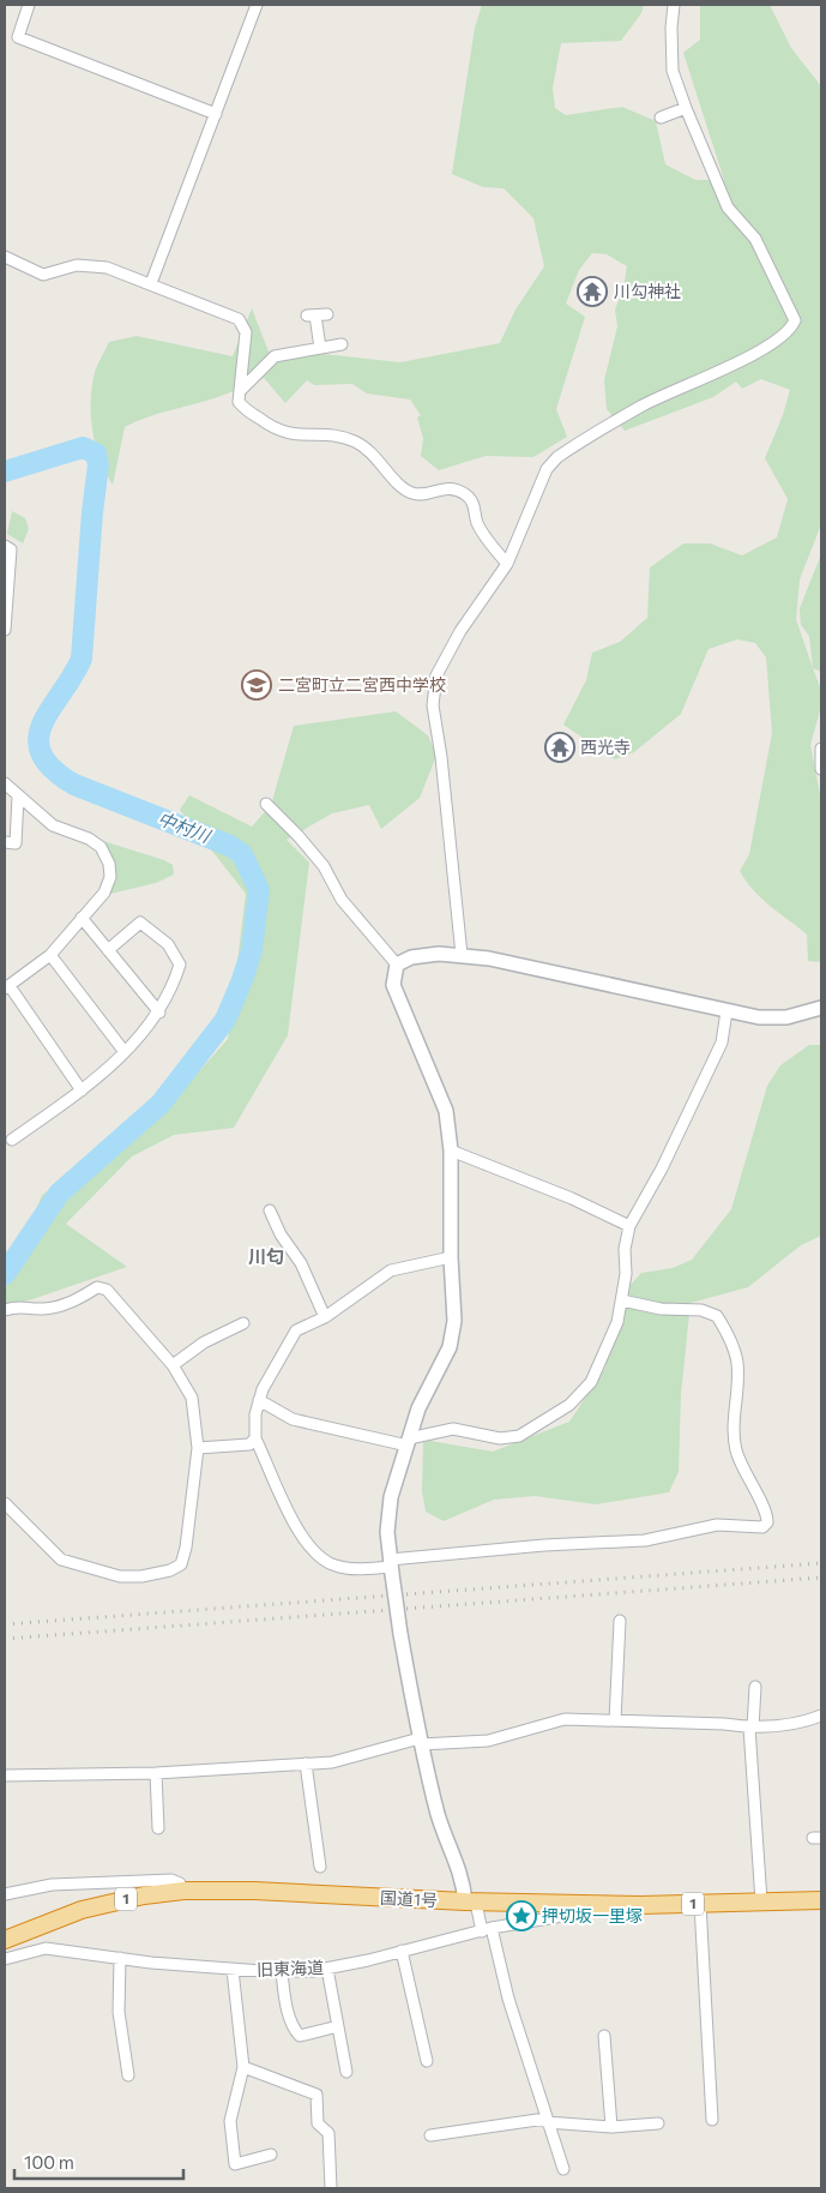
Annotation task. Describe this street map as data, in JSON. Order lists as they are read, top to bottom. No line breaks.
{"streets":{"highway":["1","国道1号"],"street":["旧東海道"]},"crossings":[["国道1号","旧東海道"]],"districts":["川匂"],"water":["中村川"],"places":{"temple":["川勾神社","西光寺"],"school or university":["二宮町立二宮西中学校"],"place":["押切坂一里塚"]},"scale_bar":"100 m"}
